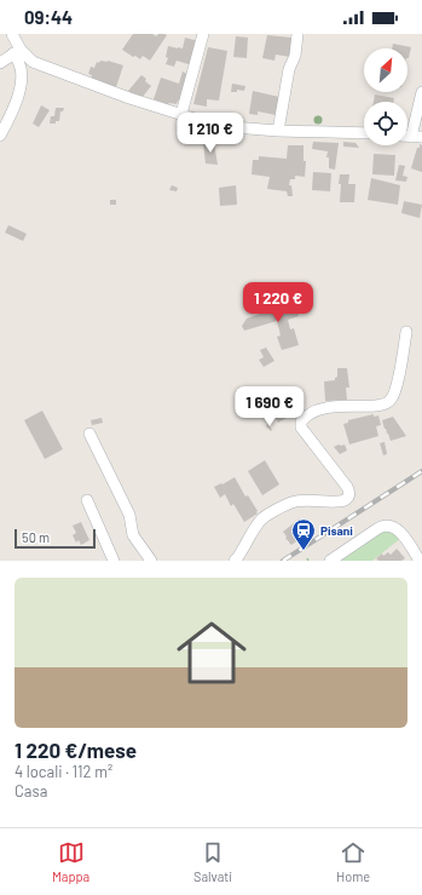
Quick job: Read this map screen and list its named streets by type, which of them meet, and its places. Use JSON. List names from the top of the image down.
{
  "places": {
    "station": ["Pisani"]
  },
  "scale_bar": "50 m",
  "north": "top right",
  "page": {
    "status": "09:44",
    "price": ["1 210 €", "1 220 €", "1 690 €"],
    "scale": "50 m",
    "list": [
      {
        "name": "1 220 €/mese",
        "note": "4 locali · 112 m² · Casa"
      }
    ],
    "tabs": ["Mappa", "Salvati", "Home"]
  }
}
